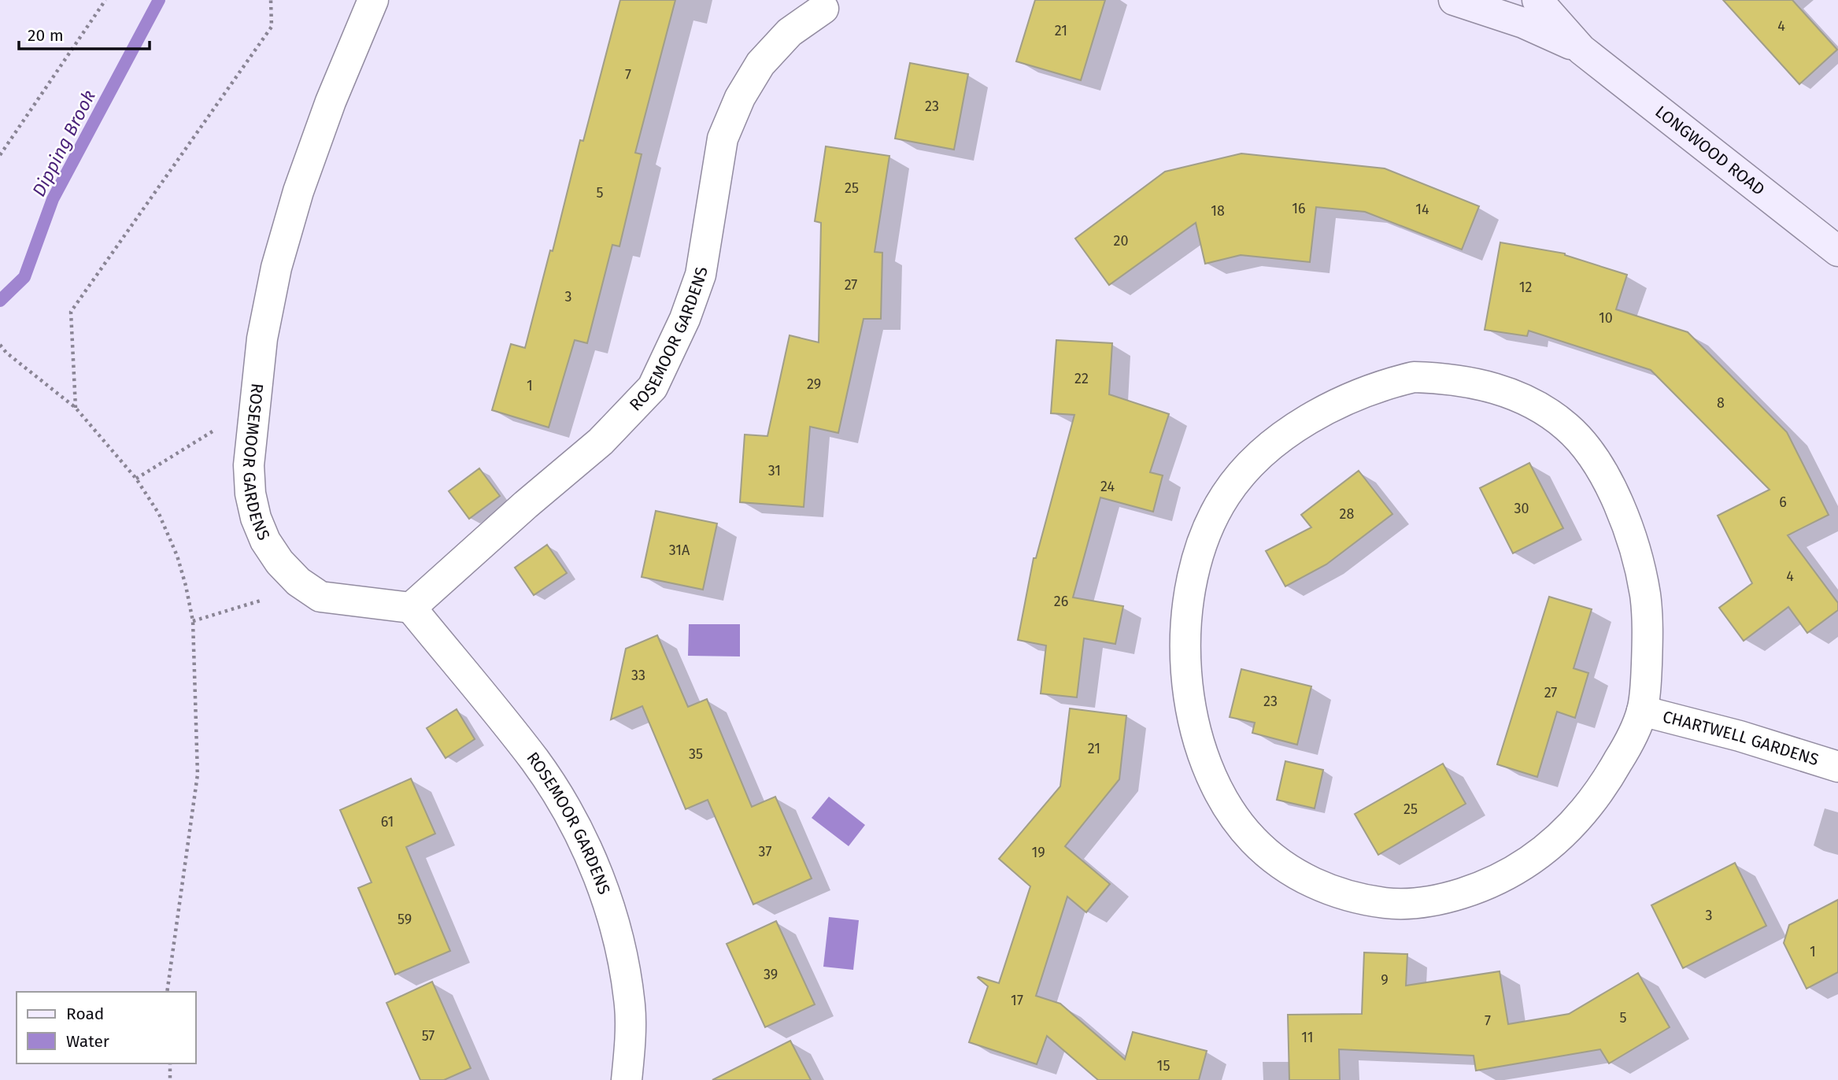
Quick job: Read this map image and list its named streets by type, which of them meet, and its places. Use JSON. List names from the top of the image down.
{
  "streets": {
    "street": ["LONGWOOD ROAD", "ROSEMOOR GARDENS", "CHARTWELL GARDENS"]
  },
  "water": ["Dipping Brook"],
  "house_numbers": [
    "4",
    "21",
    "7",
    "23",
    "25",
    "5",
    "16",
    "14",
    "18",
    "20",
    "27",
    "12",
    "3",
    "10",
    "22",
    "29",
    "1",
    "8",
    "31",
    "24",
    "6",
    "30",
    "28",
    "31A",
    "4",
    "26",
    "33",
    "27",
    "23",
    "21",
    "35",
    "25",
    "61",
    "37",
    "19",
    "3",
    "59",
    "1",
    "39",
    "9",
    "17",
    "5",
    "7",
    "57",
    "11",
    "15"
  ],
  "legend": ["Road", "Water"],
  "scale_bar": "20 m"
}
